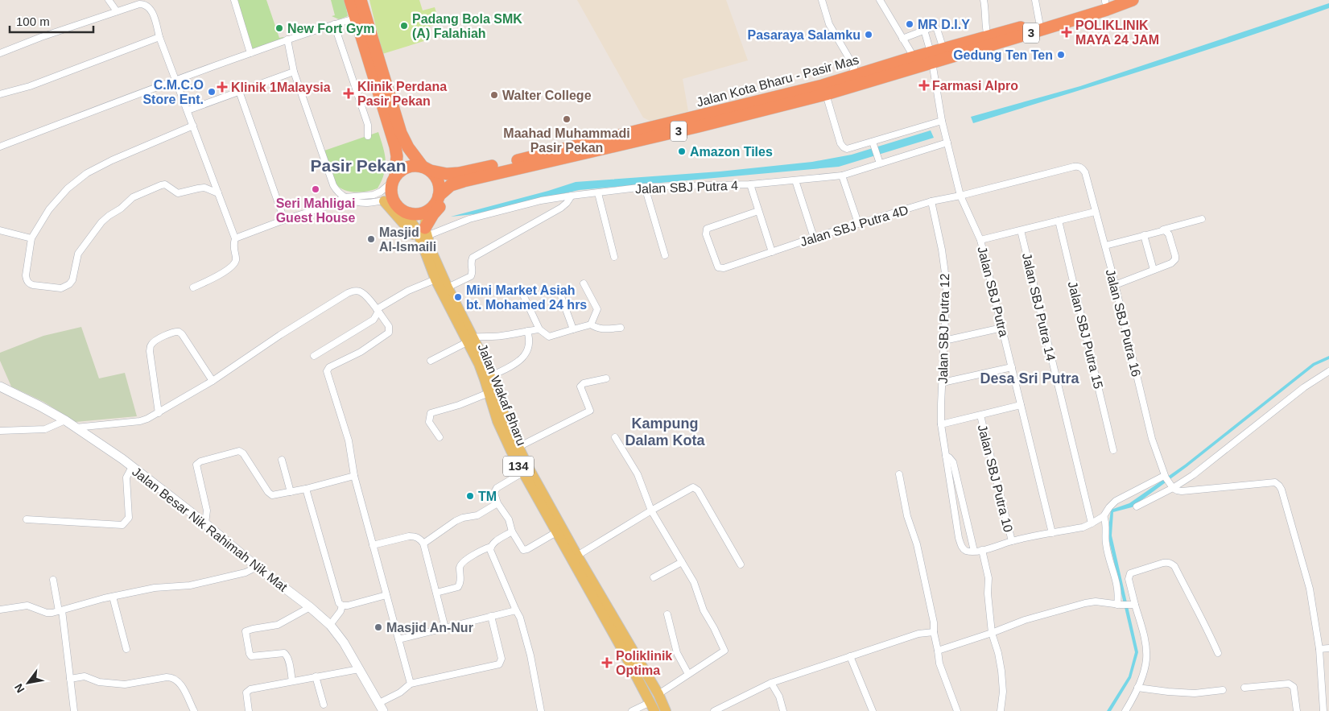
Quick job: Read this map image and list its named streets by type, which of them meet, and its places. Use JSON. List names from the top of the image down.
{
  "streets": {
    "highway": ["3", "Jalan Kota Bharu - Pasir Mas"],
    "main road": ["Jalan Wakaf Bharu", "134"],
    "street": [
      "Jalan SBJ Putra 4",
      "Jalan SBJ Putra 4D",
      "Jalan SBJ Putra",
      "Jalan SBJ Putra 14",
      "Jalan SBJ Putra 16",
      "Jalan SBJ Putra 12",
      "Jalan SBJ Putra 15",
      "Jalan SBJ Putra 10",
      "Jalan Besar Nik Rahimah Nik Mat"
    ]
  },
  "crossings": [
    ["Jalan Kota Bharu - Pasir Mas", "Jalan SBJ Putra"],
    ["Jalan Kota Bharu - Pasir Mas", "Jalan Wakaf Bharu"],
    ["Jalan SBJ Putra 4", "Jalan SBJ Putra"],
    ["Jalan SBJ Putra 4", "Jalan Wakaf Bharu"],
    ["Jalan SBJ Putra 4D", "Jalan SBJ Putra"],
    ["Jalan SBJ Putra 4D", "Jalan SBJ Putra 16"],
    ["Jalan SBJ Putra 4D", "Jalan SBJ Putra 12"]
  ],
  "districts": ["Pasir Pekan", "Desa Sri Putra", "Kampung Dalam Kota"],
  "places": {
    "other": [
      "MR D.I.Y",
      "Padang Bola SMK (A) Falahiah",
      "New Fort Gym",
      "Pasaraya Salamku",
      "Gedung Ten Ten",
      "C.M.C.O Store Ent.",
      "Walter College",
      "Maahad Muhammadi Pasir Pekan",
      "Amazon Tiles",
      "Seri Mahligai Guest House",
      "Masjid Al-Ismaili",
      "Mini Market Asiah bt. Mohamed 24 hrs",
      "TM",
      "Masjid An-Nur"
    ],
    "health": [
      "POLIKLINIK MAYA 24 JAM",
      "Farmasi Alpro",
      "Klinik 1Malaysia",
      "Klinik Perdana Pasir Pekan",
      "Poliklinik Optima"
    ]
  },
  "scale_bar": "100 m",
  "north": "bottom left"
}
